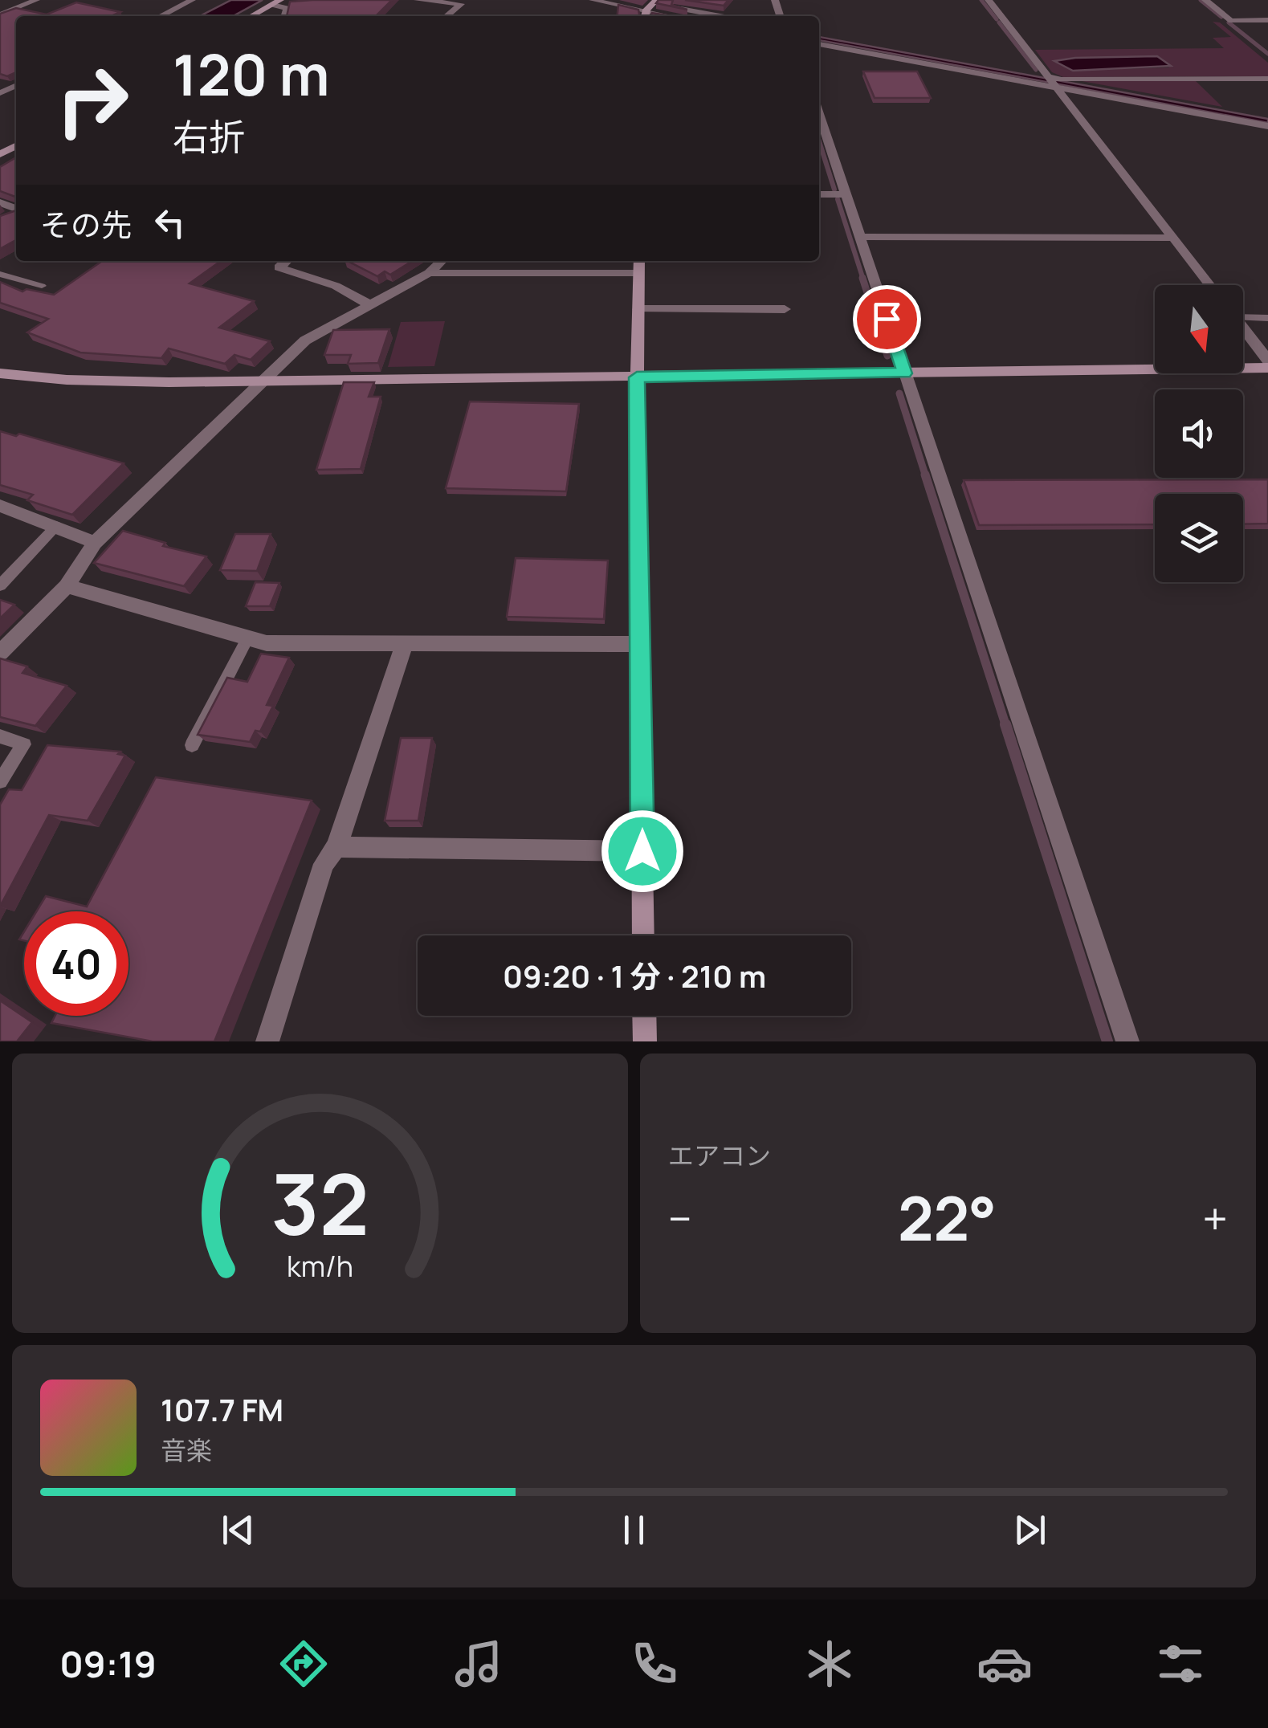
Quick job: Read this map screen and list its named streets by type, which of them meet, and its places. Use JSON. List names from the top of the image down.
{
  "north": "bottom",
  "page": {
    "turn": ["120 m", "右折"],
    "then": "その先",
    "limit": "40",
    "trip": "09:20 · 1 分 · 210 m",
    "tile": "エアコン",
    "heat": ["−", "22°", "+"],
    "song": ["107.7 FM", "音楽"],
    "tabs": "09:19",
    "gauge": ["32", "km/h"]
  }
}
